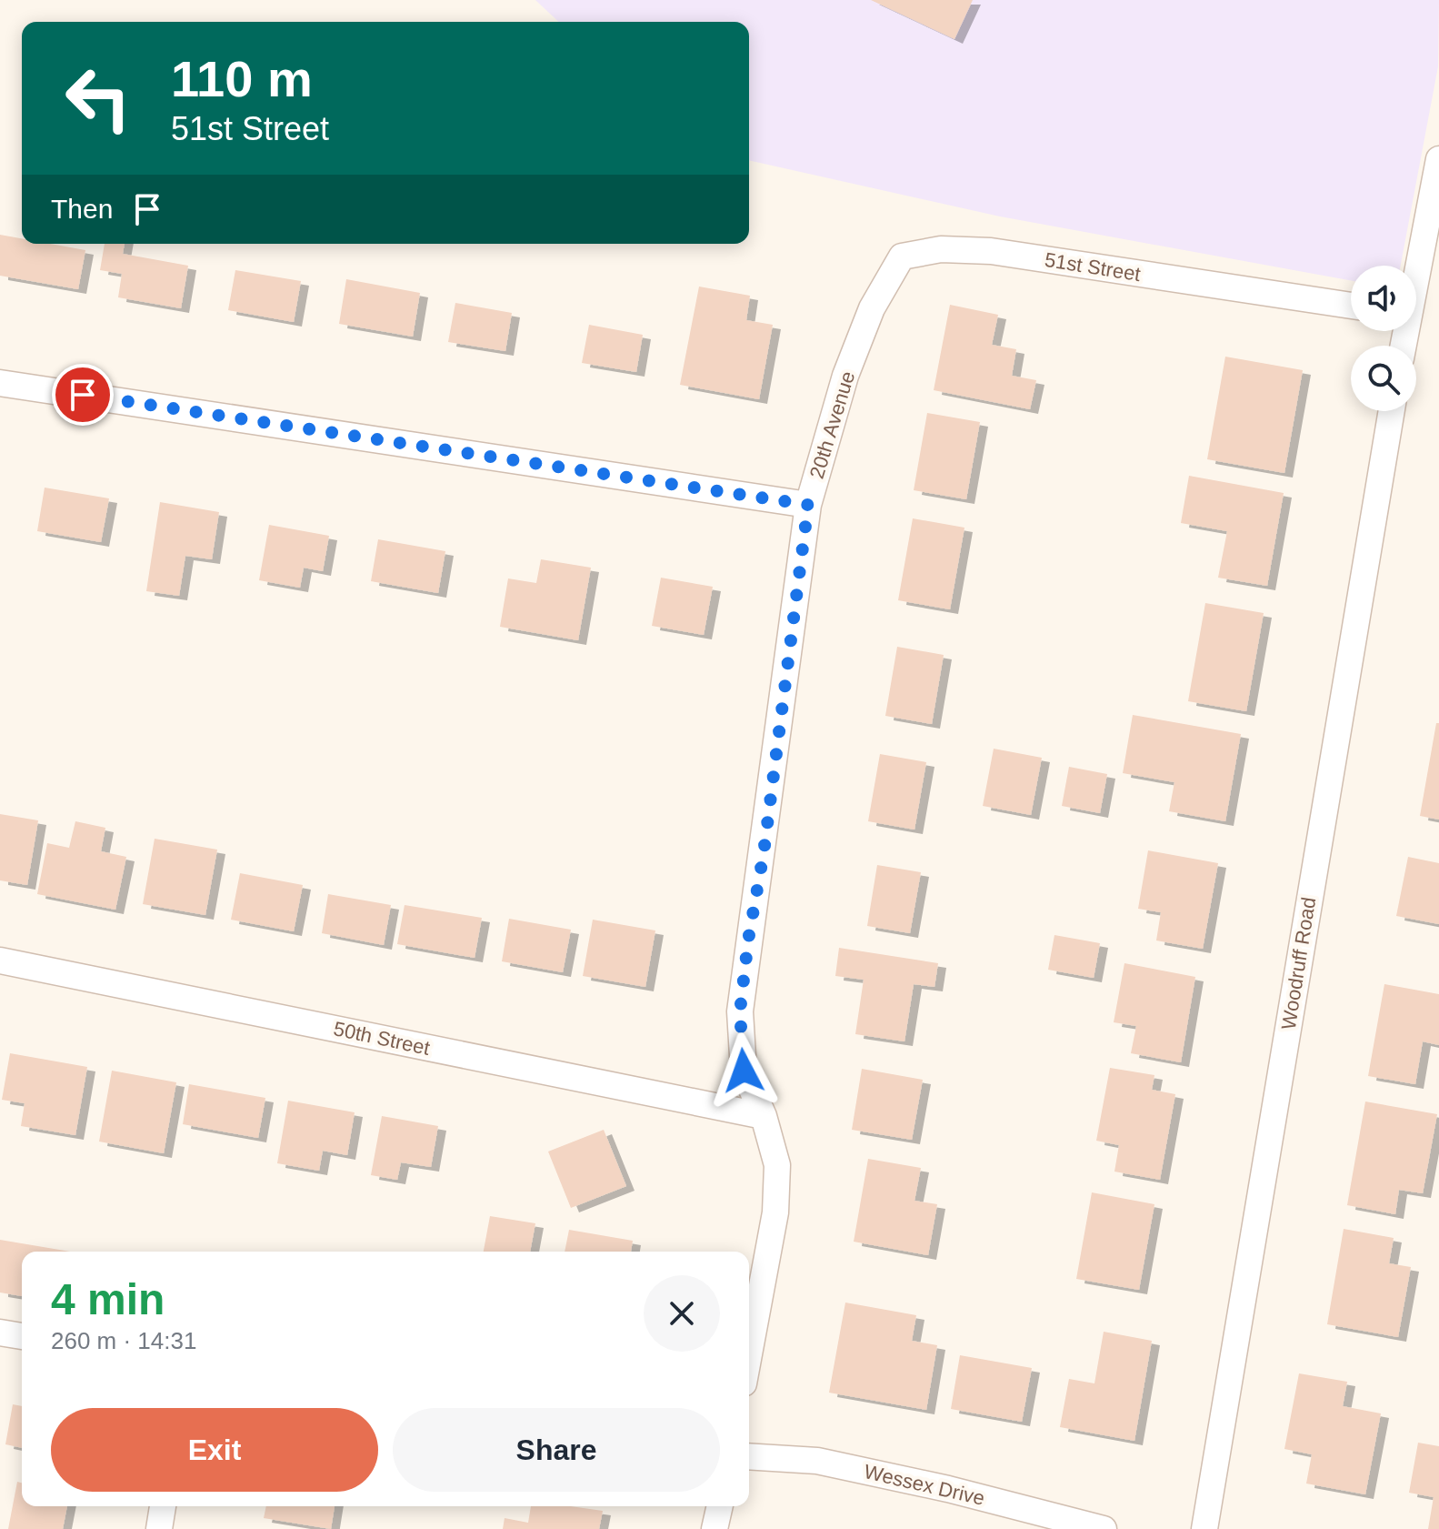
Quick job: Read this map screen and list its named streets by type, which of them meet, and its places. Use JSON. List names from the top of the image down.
{
  "streets": {
    "street": [
      "51st Street",
      "20th Avenue",
      "Woodruff Road",
      "50th Street",
      "Wessex Drive"
    ]
  },
  "crossings": [
    ["51st Street", "20th Avenue"],
    ["20th Avenue", "50th Street"]
  ],
  "page": {
    "turn": ["110 m", "51st Street"],
    "then": "Then",
    "heading": ["4 min", "260 m · 14:31"],
    "buttons": ["Exit", "Share"]
  }
}
